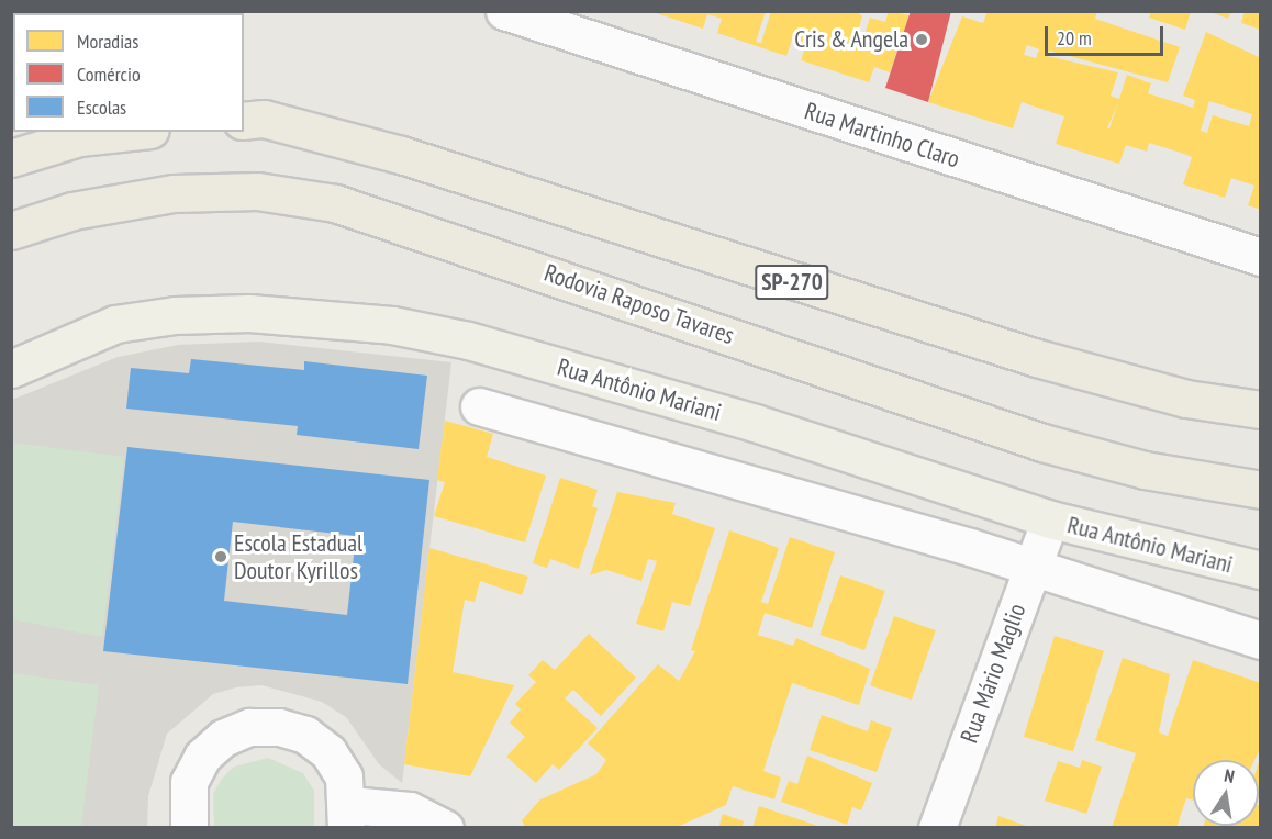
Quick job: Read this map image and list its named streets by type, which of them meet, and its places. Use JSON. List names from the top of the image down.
{
  "streets": {
    "highway": ["SP-270", "Rodovia Raposo Tavares"],
    "main road": ["Rua Antônio Mariani"],
    "street": ["Rua Martinho Claro", "Rua Mário Maglio"]
  },
  "crossings": [
    ["Rua Antônio Mariani", "Rua Mário Maglio"]
  ],
  "places": ["Cris & Angela", "Escola Estadual Doutor Kyrillos"],
  "legend": ["Moradias", "Comércio", "Escolas"],
  "scale_bar": "20 m",
  "north": "top"
}
